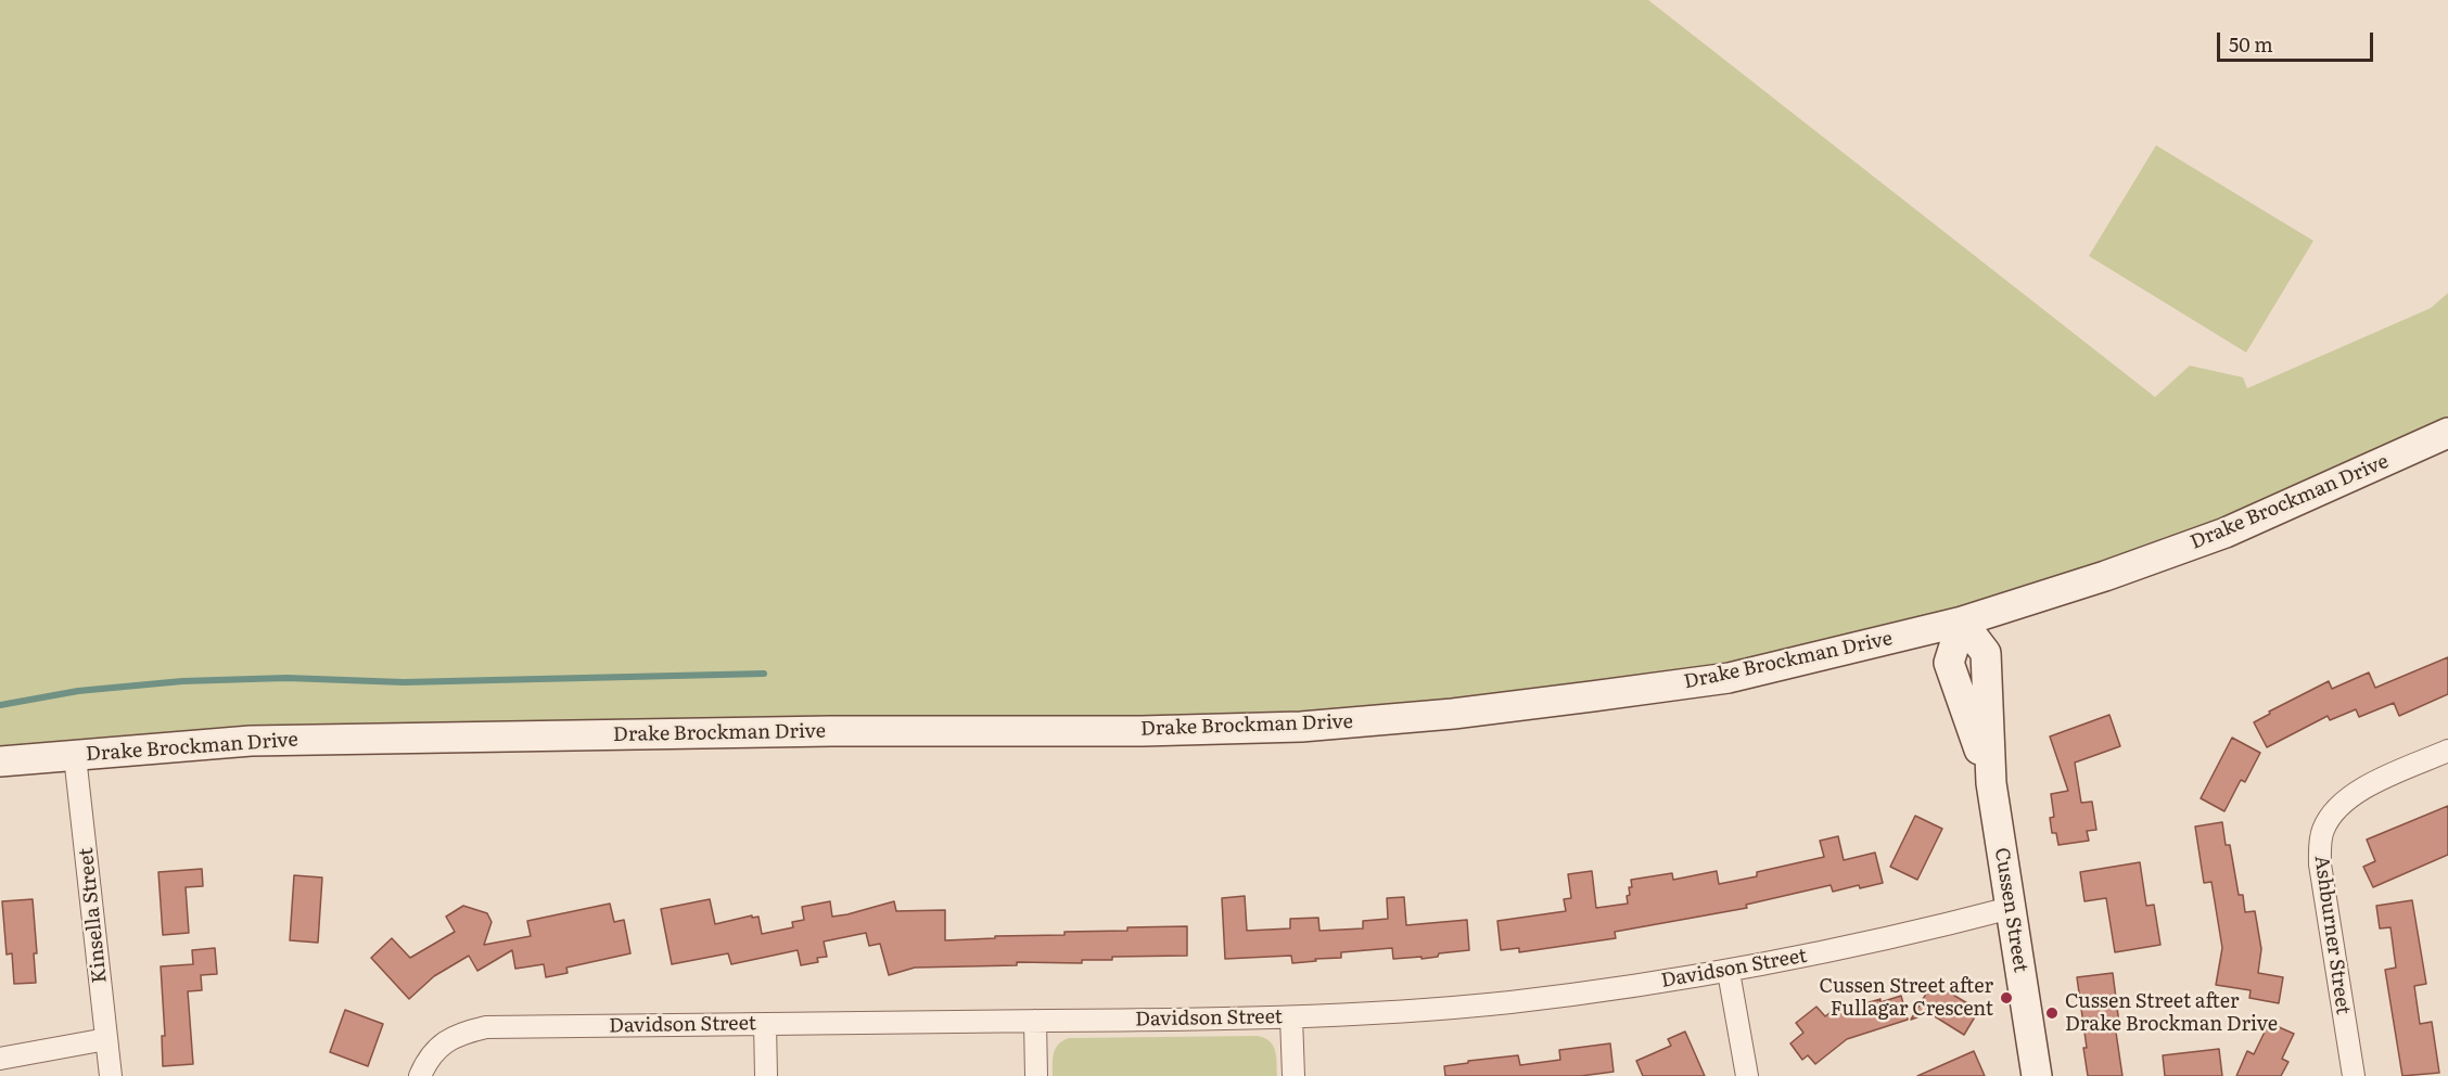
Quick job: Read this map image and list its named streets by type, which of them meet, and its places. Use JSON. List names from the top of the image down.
{
  "streets": {
    "main road": ["Drake Brockman Drive", "Cussen Street"],
    "street": ["Kinsella Street", "Ashburner Street", "Davidson Street"]
  },
  "crossings": [
    ["Drake Brockman Drive", "Cussen Street"],
    ["Drake Brockman Drive", "Kinsella Street"],
    ["Cussen Street", "Davidson Street"]
  ],
  "places": ["Cussen Street after Fullagar Crescent", "Cussen Street after Drake Brockman Drive"],
  "scale_bar": "50 m"
}
